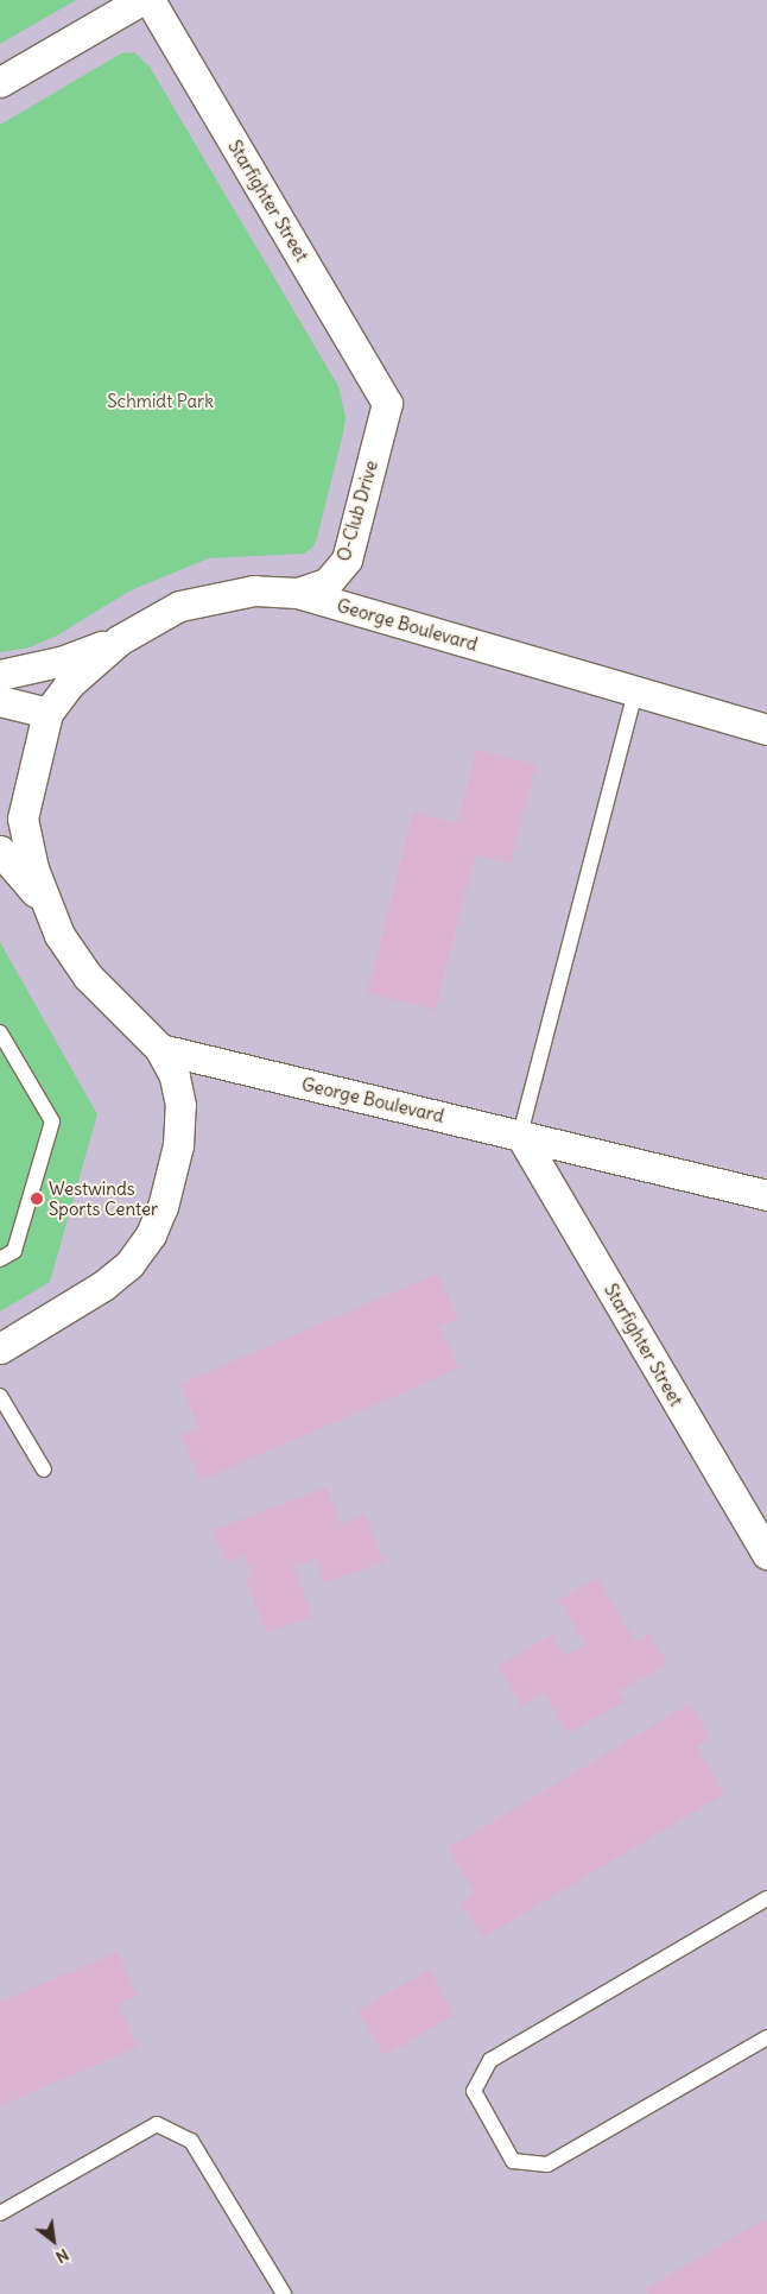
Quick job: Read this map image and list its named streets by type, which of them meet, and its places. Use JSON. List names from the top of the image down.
{
  "streets": {
    "street": ["Starfighter Street", "O-Club Drive", "George Boulevard"]
  },
  "crossings": [
    ["Starfighter Street", "O-Club Drive"],
    ["Starfighter Street", "George Boulevard"],
    ["O-Club Drive", "George Boulevard"]
  ],
  "parks": ["Schmidt Park"],
  "places": ["Westwinds Sports Center"],
  "north": "bottom right"
}
